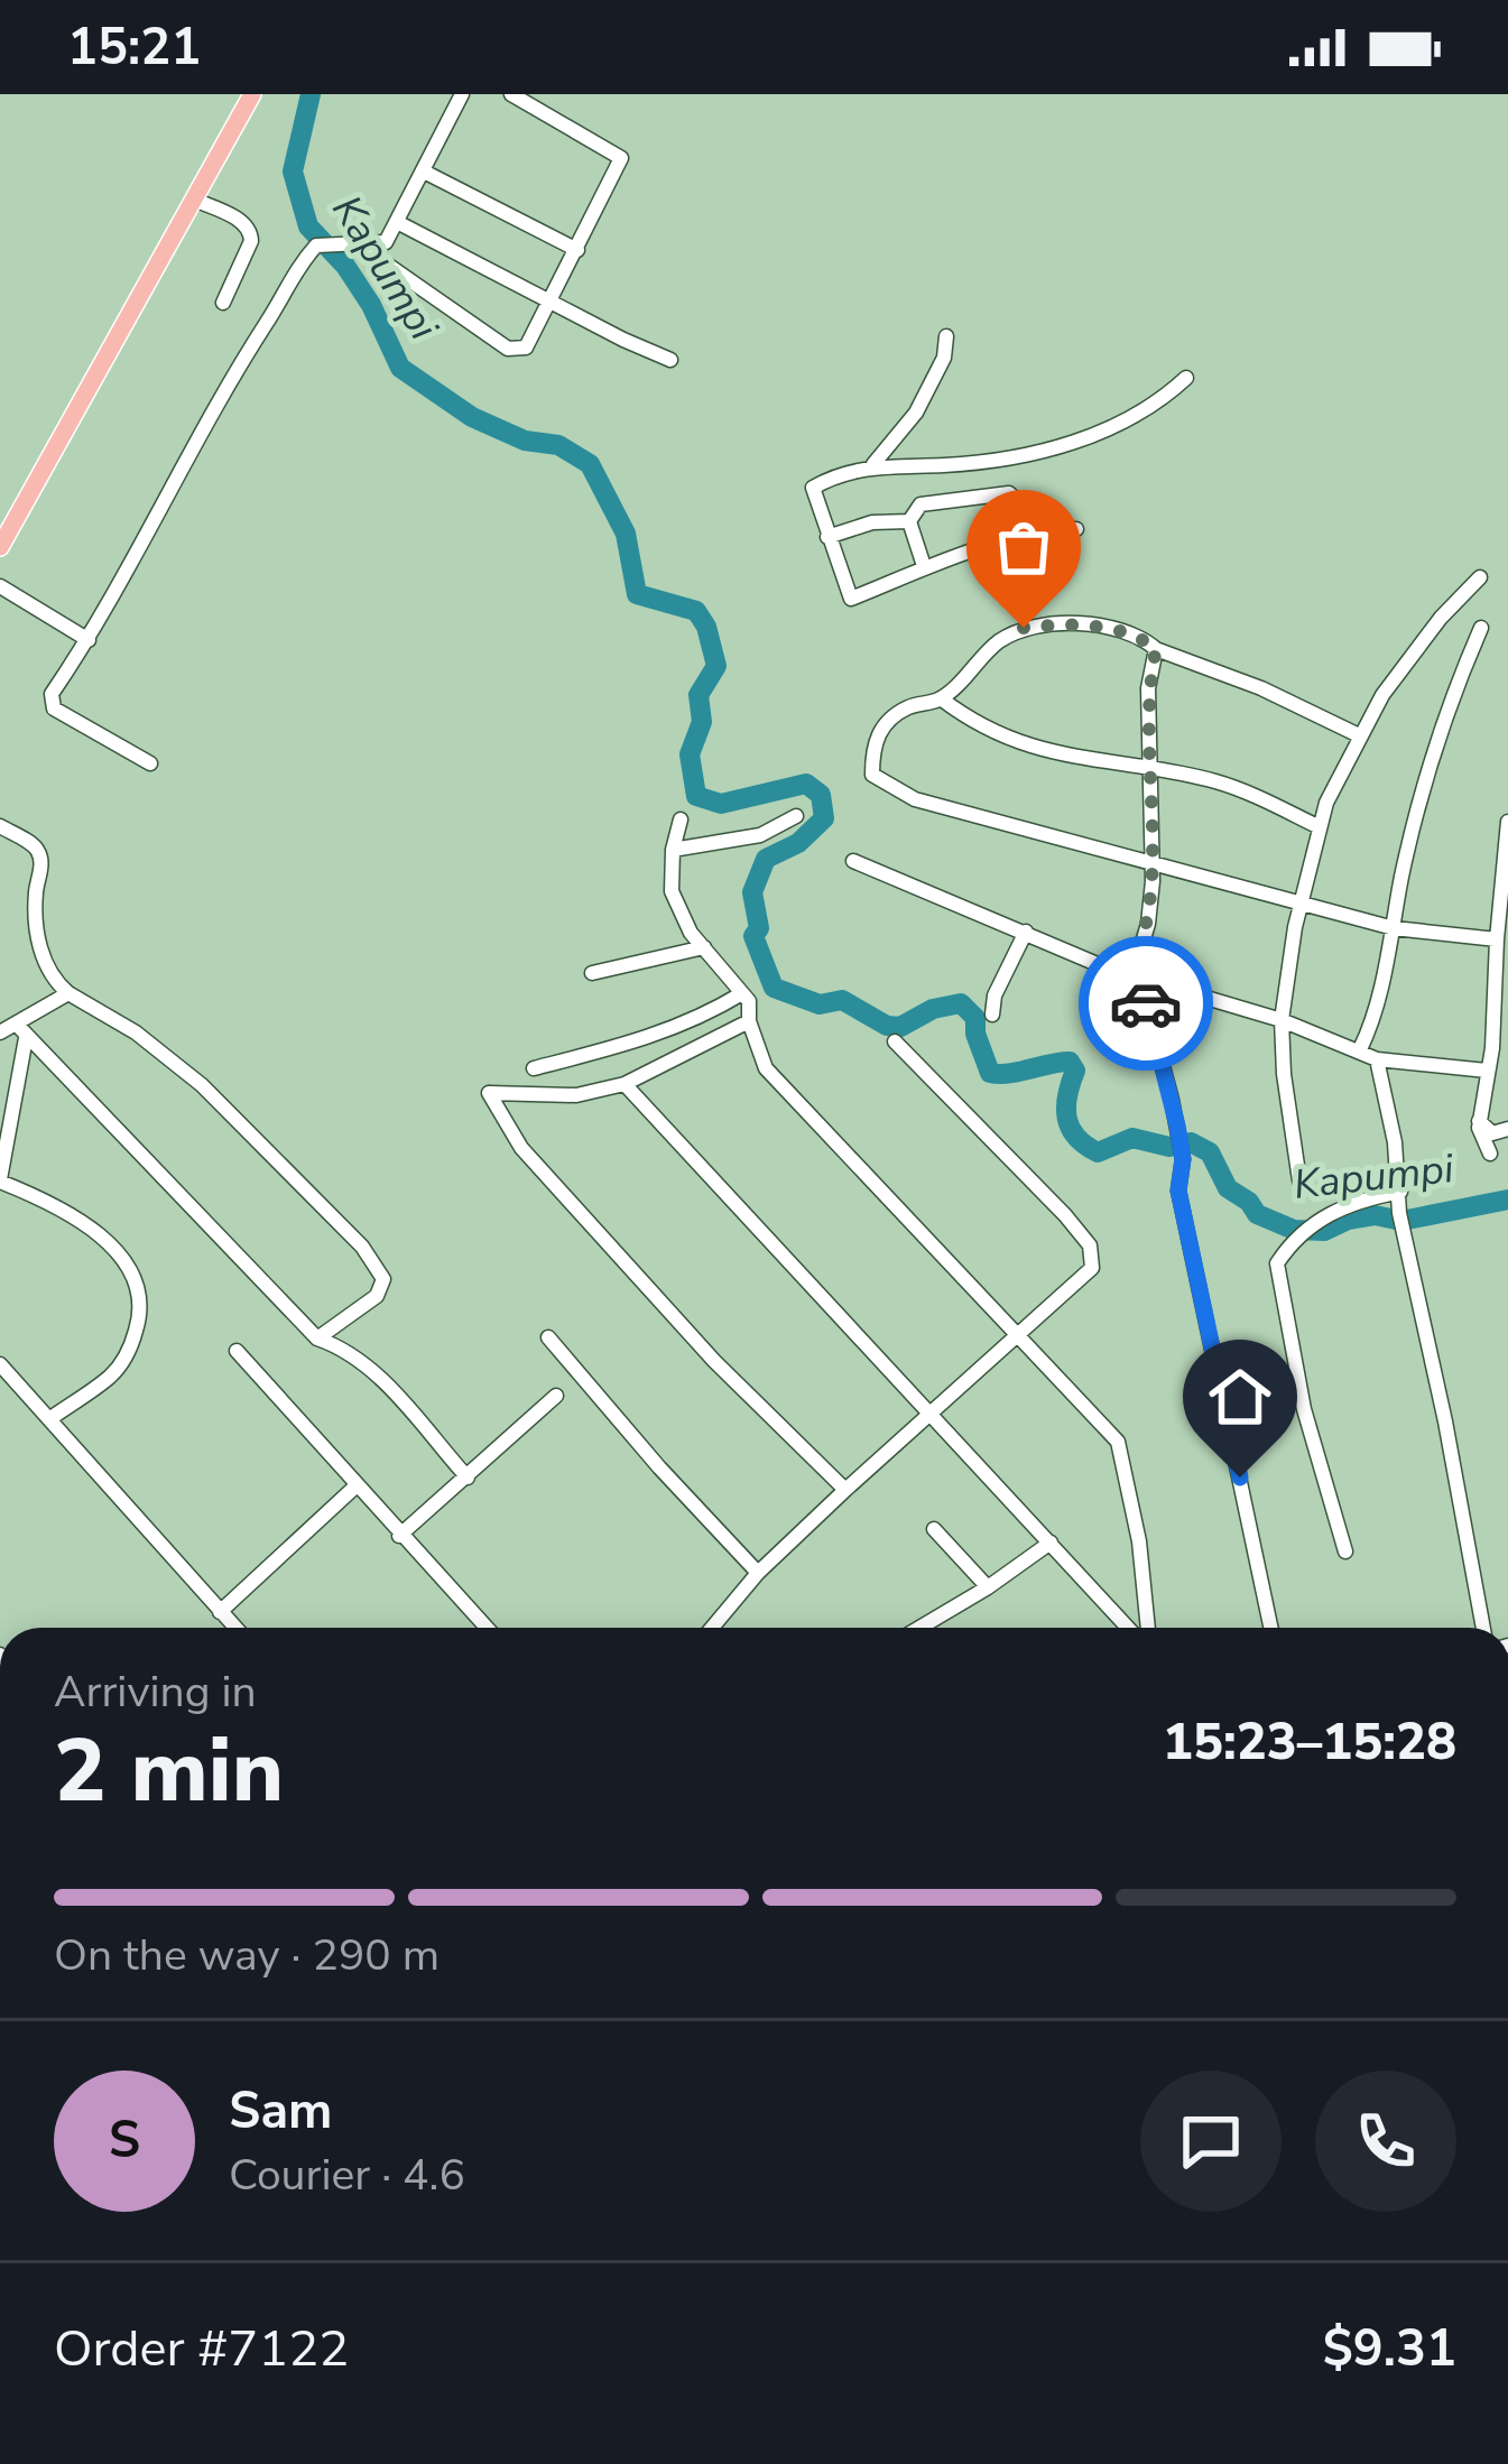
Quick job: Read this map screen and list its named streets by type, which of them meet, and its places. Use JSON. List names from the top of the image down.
{
  "water": ["Kapumpi"],
  "page": {
    "status": "15:21",
    "heading": ["2 min", "Arriving in", "15:23–15:28"],
    "panel": [
      "Sam",
      "Courier · 4.6",
      "Order #7122",
      "$9.31"
    ],
    "bar": "On the way · 290 m",
    "round": "S"
  }
}
